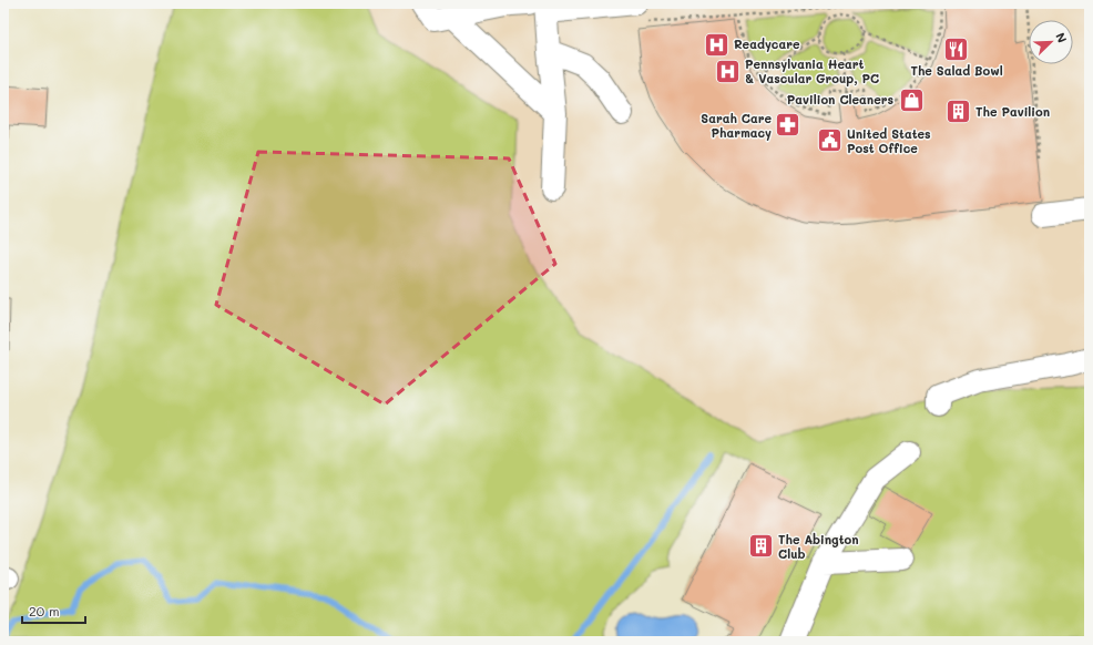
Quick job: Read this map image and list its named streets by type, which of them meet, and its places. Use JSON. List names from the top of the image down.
{
  "places": {
    "hospital": ["Readycare", "Pennsylvania Heart & Vascular Group, PC"],
    "restaurant": ["The Salad Bowl"],
    "shop": ["Pavilion Cleaners"],
    "building": ["The Pavilion", "The Abington Club"],
    "pharmacy": ["Sarah Care Pharmacy"],
    "public building": ["United States Post Office"]
  },
  "scale_bar": "20 m",
  "north": "top right"
}
